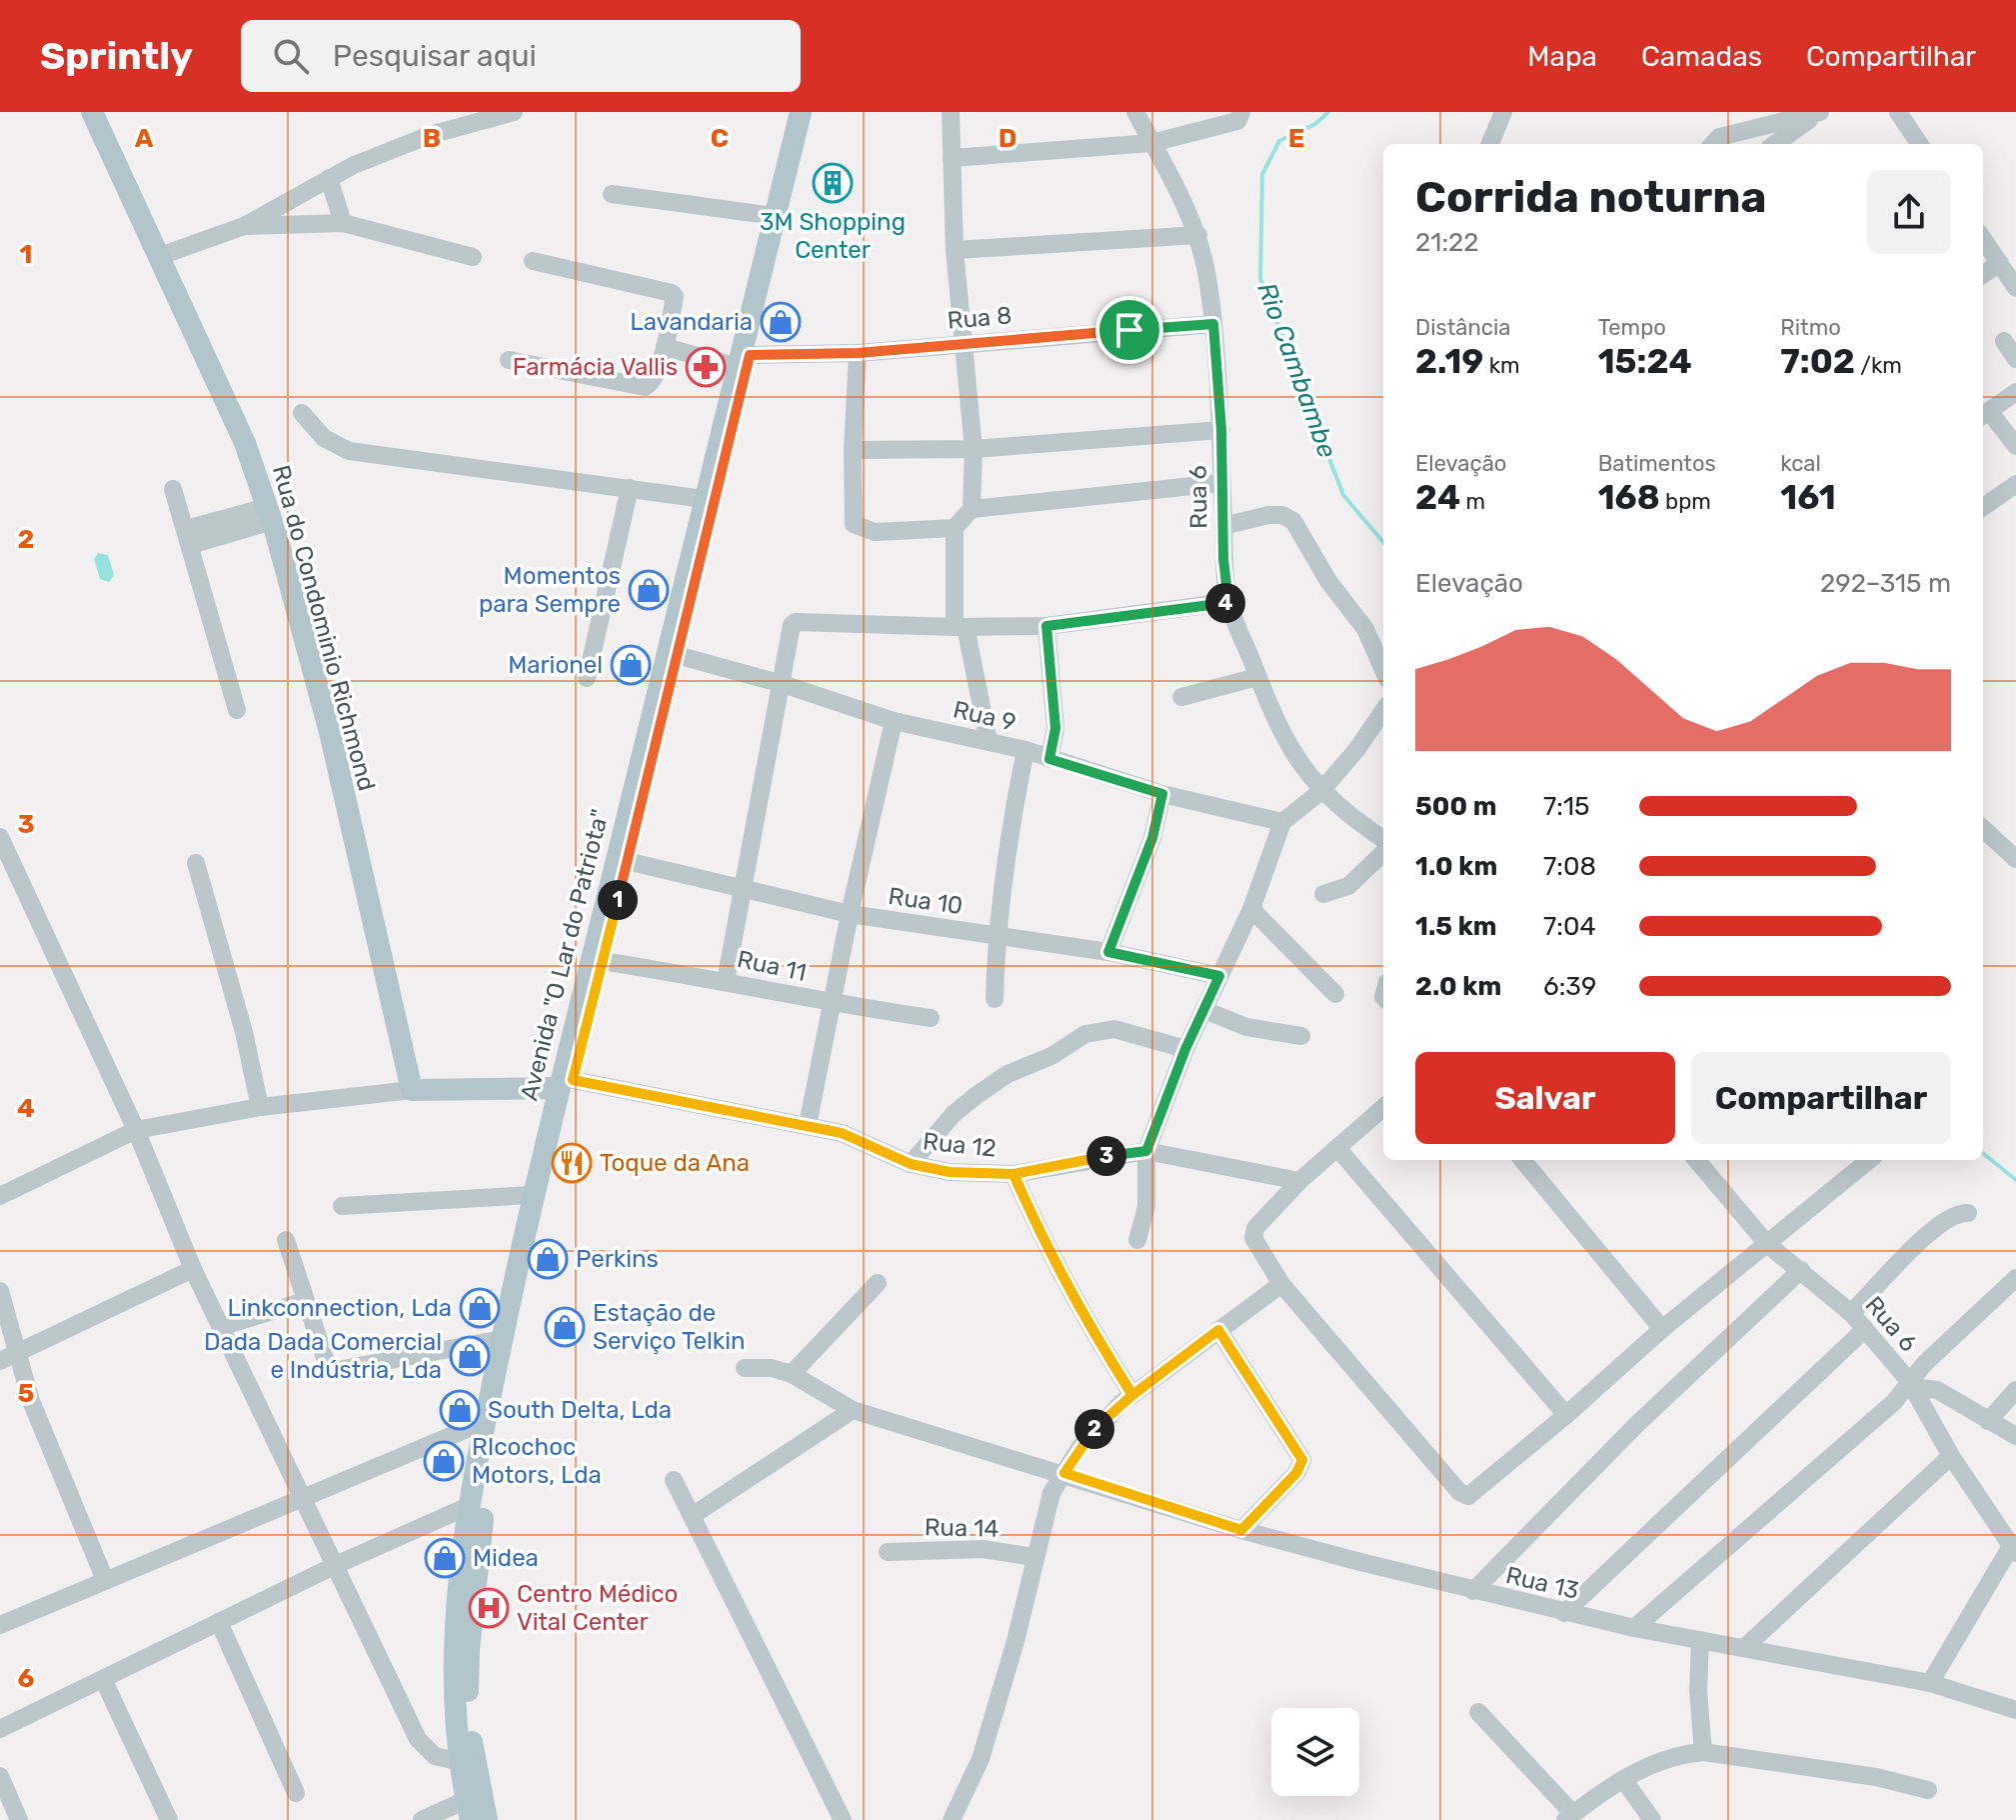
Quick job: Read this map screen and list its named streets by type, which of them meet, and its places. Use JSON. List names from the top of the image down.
{
  "streets": {
    "main road": ["Rua do Condominio Richmond", "Avenida \"O Lar do Patriota\""],
    "street": [
      "Rua 8",
      "Rua 6",
      "Rua 9",
      "Rua 10",
      "Rua 11",
      "Rua 12",
      "Rua 14",
      "Rua 13"
    ]
  },
  "crossings": [
    ["Rua 8", "Rua 6"],
    ["Rua 8", "Avenida \"O Lar do Patriota\""],
    ["Rua 9", "Avenida \"O Lar do Patriota\""],
    ["Rua 10", "Avenida \"O Lar do Patriota\""],
    ["Avenida \"O Lar do Patriota\"", "Rua 11"],
    ["Avenida \"O Lar do Patriota\"", "Rua 12"]
  ],
  "water": ["Rio Cambambe"],
  "places": {
    "building": ["3M Shopping Center"],
    "shop": [
      "Lavandaria",
      "Momentos para Sempre",
      "Marionel",
      "Perkins",
      "Linkconnection, Lda",
      "Estação de Serviço Telkin",
      "Dada Dada Comercial e Indústria, Lda",
      "South Delta, Lda",
      "RIcochoc Motors, Lda",
      "Midea"
    ],
    "pharmacy": ["Farmácia Vallis"],
    "restaurant": ["Toque da Ana"],
    "hospital": ["Centro Médico Vital Center"]
  },
  "page": {
    "header": "Sprintly",
    "search": "Pesquisar aqui",
    "nav": ["Mapa", "Camadas", "Compartilhar"],
    "heading": ["Corrida noturna", "21:22"],
    "stats": [
      ["Distância", "2.19 km"],
      ["Tempo", "15:24"],
      ["Ritmo", "7:02 /km"],
      ["Elevação", "24 m"],
      ["Batimentos", "168 bpm"],
      ["kcal", "161"]
    ],
    "chart": ["Elevação", "292–315 m"],
    "pins": [
      "4",
      "1",
      "3",
      "2"
    ],
    "list": [
      {
        "name": "500 m",
        "note": "7:15"
      },
      {
        "name": "1.0 km",
        "note": "7:08"
      },
      {
        "name": "1.5 km",
        "note": "7:04"
      },
      {
        "name": "2.0 km",
        "note": "6:39"
      }
    ],
    "buttons": ["Salvar", "Compartilhar"]
  },
  "grid": {
    "columns": [
      "A",
      "B",
      "C",
      "D",
      "E"
    ],
    "rows": [
      "1",
      "2",
      "3",
      "4",
      "5",
      "6"
    ]
  }
}
